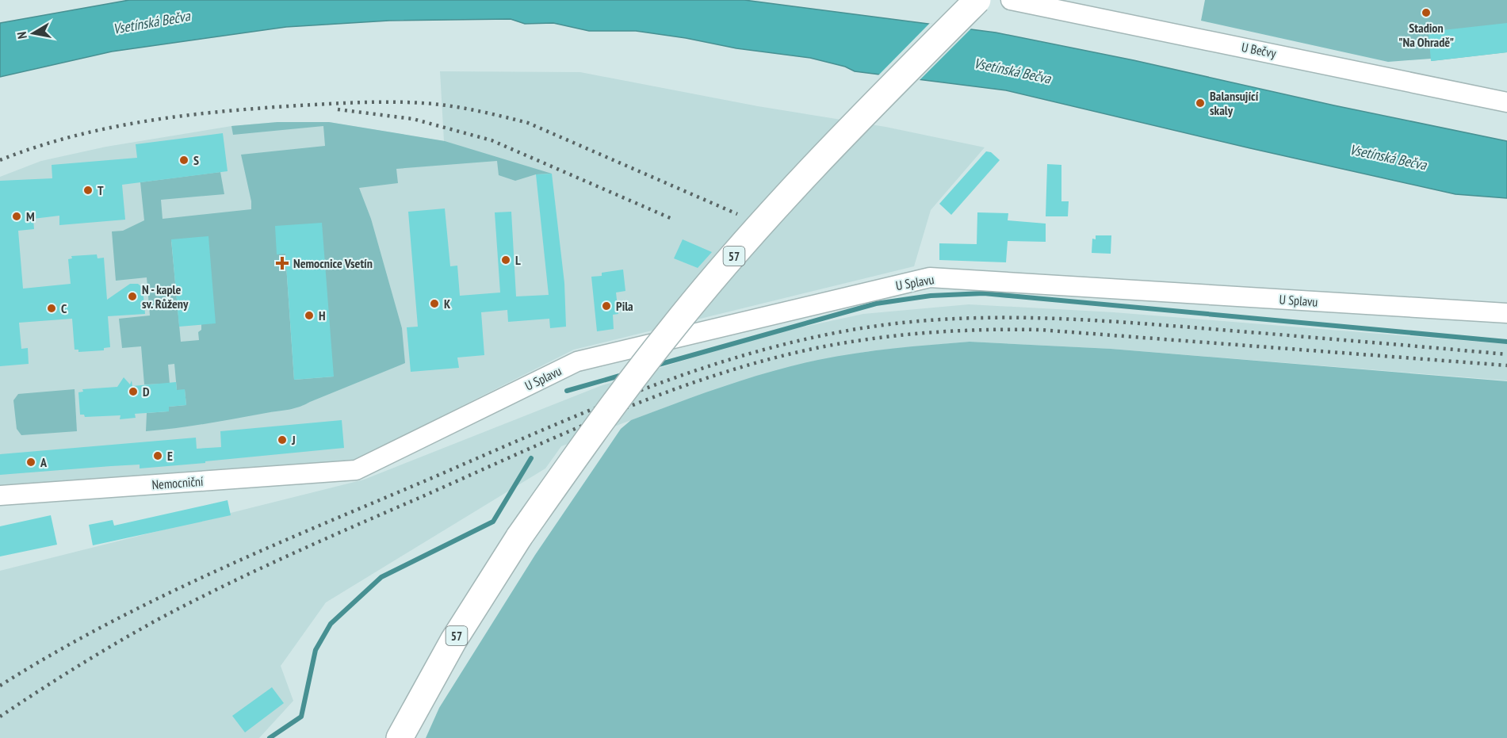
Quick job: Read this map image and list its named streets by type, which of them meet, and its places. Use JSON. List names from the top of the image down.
{
  "streets": {
    "main road": ["57"],
    "street": ["U Bečvy", "U Splavu", "Nemocniční"]
  },
  "crossings": [
    ["U Splavu", "Nemocniční"]
  ],
  "water": ["Vsetínská Bečva"],
  "places": {
    "other": [
      "Stadion \"Na Ohradě\"",
      "Balansující skaly",
      "S",
      "T",
      "M",
      "L",
      "N - kaple sv. Růženy",
      "K",
      "Pila",
      "C",
      "H",
      "D",
      "J",
      "E",
      "A"
    ],
    "health": ["Nemocnice Vsetín"]
  },
  "north": "left"
}
